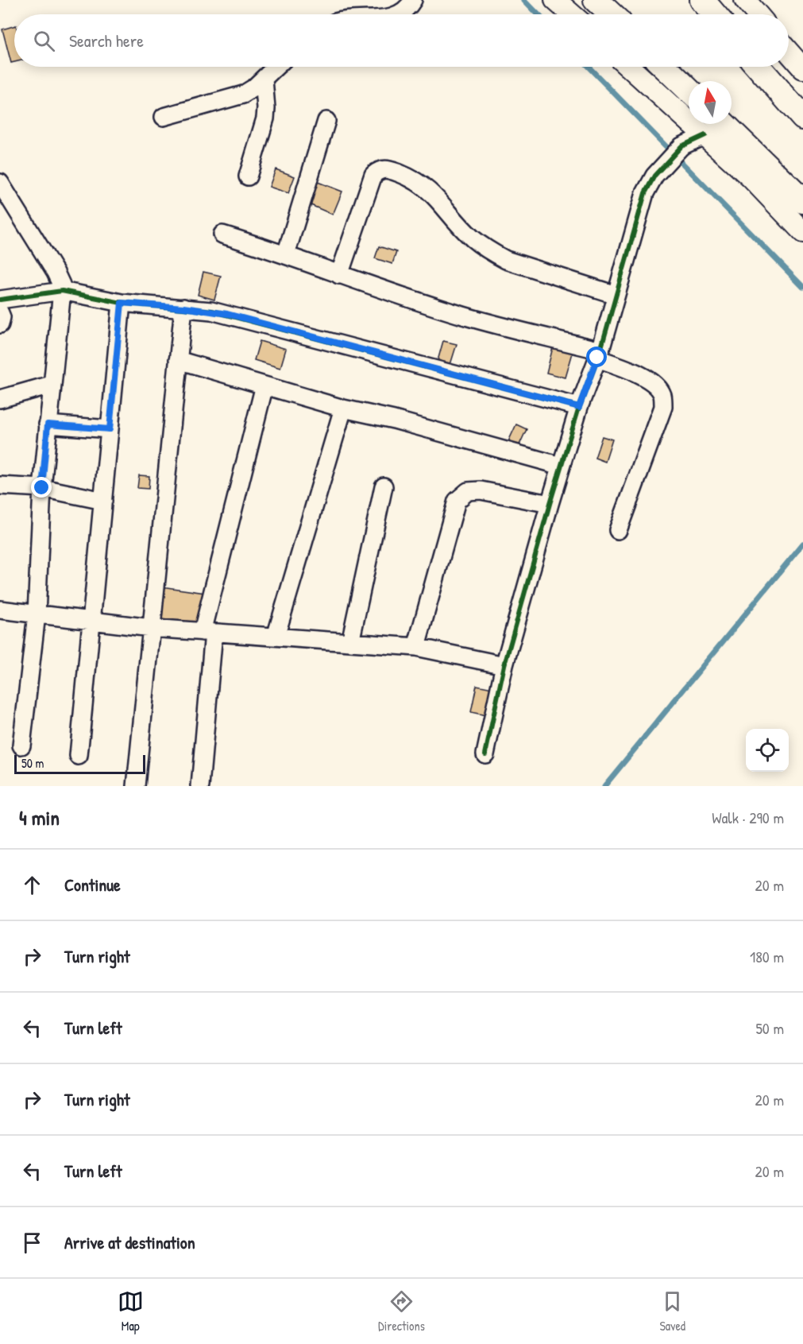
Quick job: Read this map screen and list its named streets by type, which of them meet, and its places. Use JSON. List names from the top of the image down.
{
  "scale_bar": "50 m",
  "north": "top",
  "page": {
    "search": "Search here",
    "scale": "50 m",
    "heading": ["4 min", "Walk · 290 m"],
    "list": [
      ["Continue", "20 m"],
      ["Turn right", "180 m"],
      ["Turn left", "50 m"],
      ["Turn right", "20 m"],
      ["Turn left", "20 m"],
      "Arrive at destination"
    ],
    "nav": ["Map", "Directions", "Saved"]
  }
}
